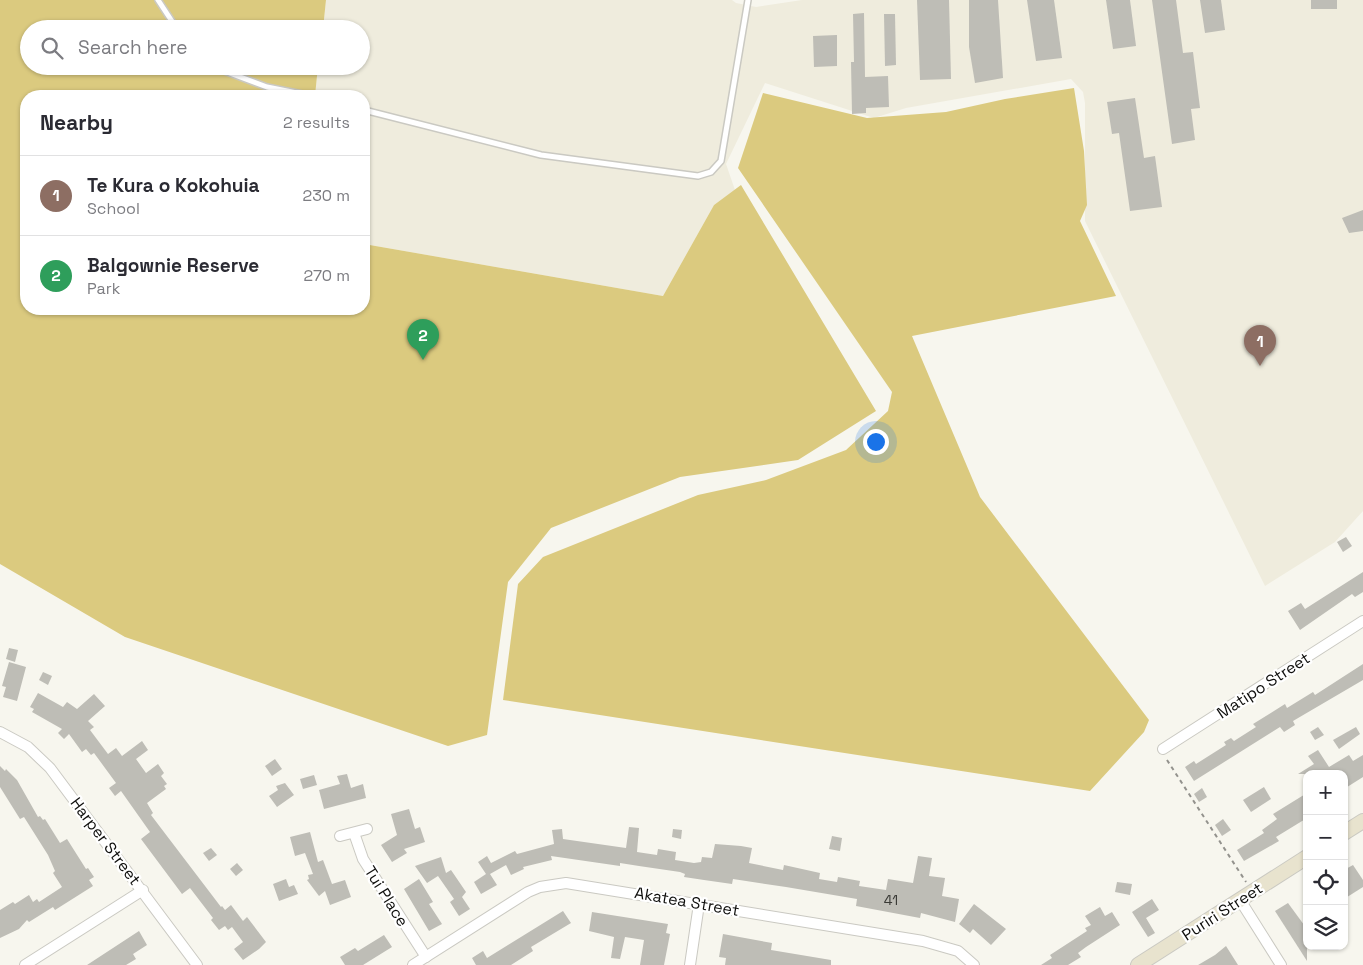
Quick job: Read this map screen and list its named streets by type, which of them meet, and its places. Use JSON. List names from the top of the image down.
{
  "streets": {
    "main road": ["Puriri Street"],
    "street": [
      "Matipo Street",
      "Harper Street",
      "Tui Place",
      "Akatea Street"
    ]
  },
  "crossings": [
    ["Tui Place", "Akatea Street"]
  ],
  "house_numbers": ["41"],
  "page": {
    "search": "Search here",
    "heading": ["Nearby", "2 results"],
    "list": [
      {
        "mark": "1",
        "name": "Te Kura o Kokohuia",
        "note": "School",
        "value": "230 m"
      },
      {
        "mark": "2",
        "name": "Balgownie Reserve",
        "note": "Park",
        "value": "270 m"
      }
    ],
    "pins": ["2", "1"],
    "map_buttons": ["+", "−"]
  }
}
